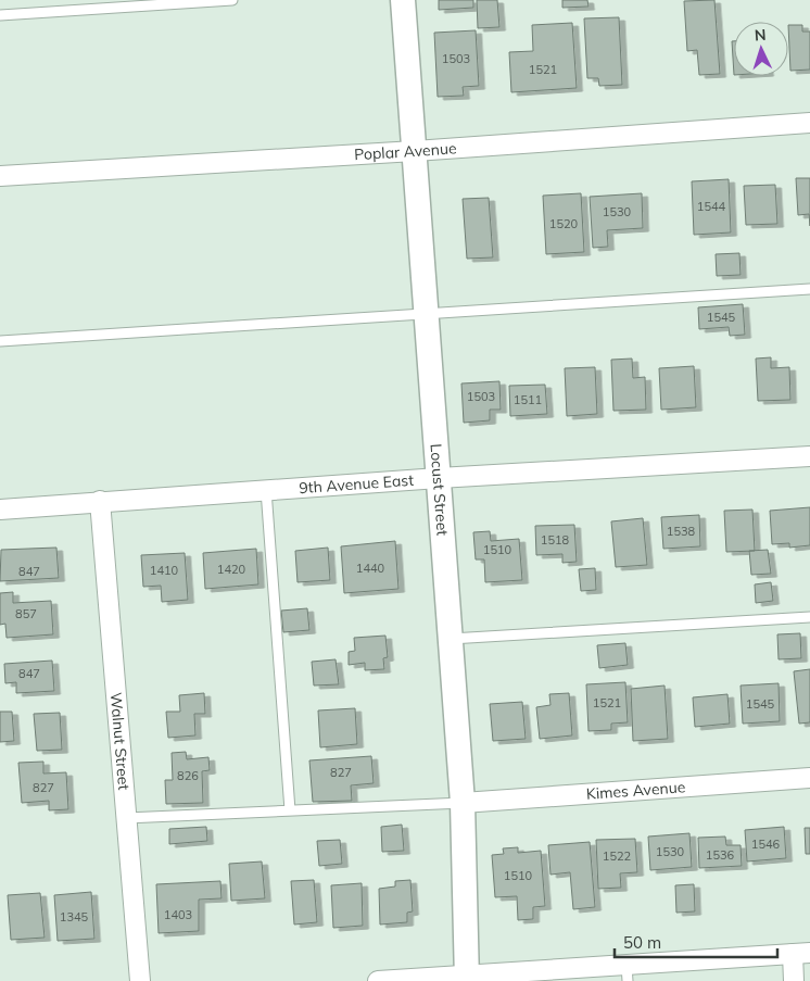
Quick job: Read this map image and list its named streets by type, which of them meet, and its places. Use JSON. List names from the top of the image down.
{
  "streets": {
    "street": [
      "Poplar Avenue",
      "9th Avenue East",
      "Locust Street",
      "Walnut Street",
      "Kimes Avenue"
    ]
  },
  "crossings": [
    ["Poplar Avenue", "Locust Street"],
    ["9th Avenue East", "Locust Street"],
    ["9th Avenue East", "Walnut Street"],
    ["Locust Street", "Kimes Avenue"]
  ],
  "house_numbers": [
    "1503",
    "1521",
    "1544",
    "1530",
    "1520",
    "1545",
    "1503",
    "1511",
    "1538",
    "1518",
    "1510",
    "1440",
    "1420",
    "1410",
    "847",
    "857",
    "847",
    "1521",
    "1545",
    "827",
    "826",
    "827",
    "1546",
    "1530",
    "1536",
    "1522",
    "1510",
    "1403",
    "1345"
  ],
  "scale_bar": "50 m",
  "north": "top"
}
